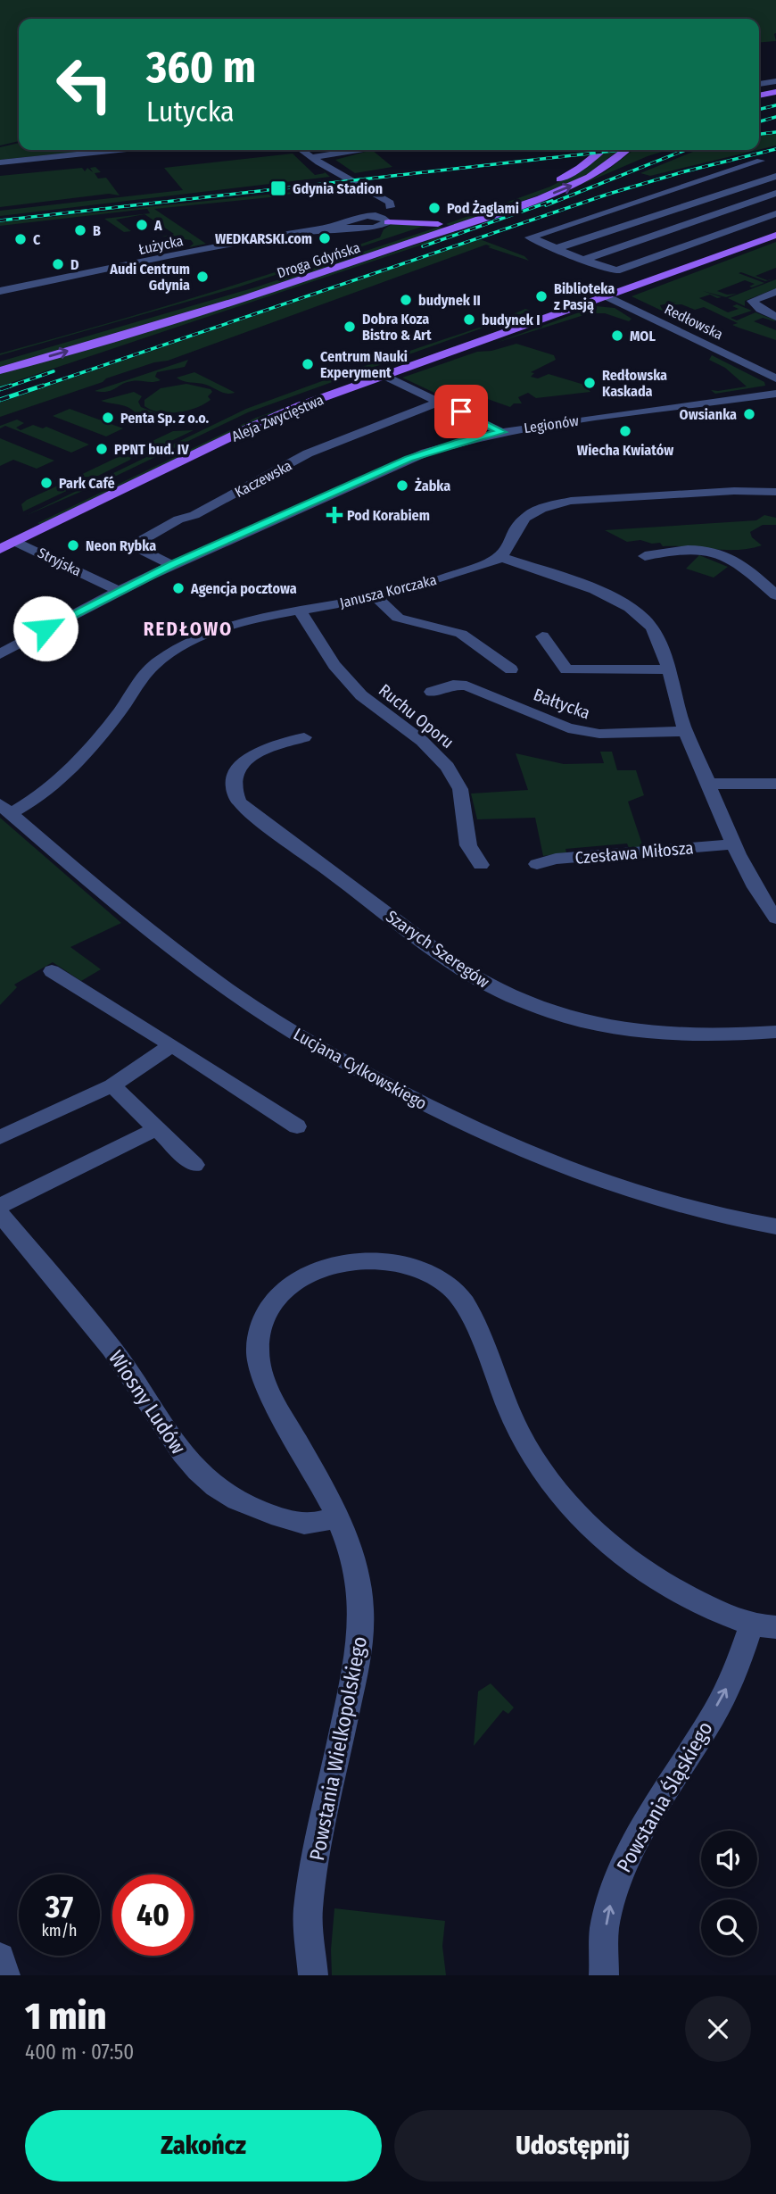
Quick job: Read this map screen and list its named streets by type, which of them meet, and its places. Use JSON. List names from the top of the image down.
{
  "streets": {
    "main road": ["Droga Gdyńska", "Aleja Zwycięstwa"],
    "street": [
      "Łużycka",
      "Redłowska",
      "Legionów",
      "Kaczewska",
      "Stryjska",
      "Janusza Korczaka",
      "Bałtycka",
      "Ruchu Oporu",
      "Czesława Miłosza",
      "Szarych Szeregów",
      "Lucjana Cylkowskiego",
      "Wiosny Ludów",
      "Powstania Wielkopolskiego",
      "Powstania Śląskiego"
    ]
  },
  "crossings": [
    ["Redłowska", "Aleja Zwycięstwa"],
    ["Aleja Zwycięstwa", "Stryjska"],
    ["Legionów", "Kaczewska"],
    ["Legionów", "Stryjska"],
    ["Janusza Korczaka", "Ruchu Oporu"],
    ["Janusza Korczaka", "Lucjana Cylkowskiego"],
    ["Wiosny Ludów", "Powstania Wielkopolskiego"],
    ["Powstania Wielkopolskiego", "Powstania Śląskiego"]
  ],
  "one_way": ["Powstania Śląskiego"],
  "districts": ["REDŁOWO"],
  "places": {
    "transit": ["Gdynia Stadion"],
    "other": [
      "Pod Żaglami",
      "A",
      "B",
      "WEDKARSKI.com",
      "C",
      "D",
      "Audi Centrum Gdynia",
      "Biblioteka z Pasją",
      "budynek II",
      "budynek I",
      "Dobra Koza Bistro & Art",
      "MOL",
      "Centrum Nauki Experyment",
      "Redłowska Kaskada",
      "Owsianka",
      "Penta Sp. z o.o.",
      "Wiecha Kwiatów",
      "PPNT bud. IV",
      "Park Café",
      "Żabka",
      "Neon Rybka",
      "Agencja pocztowa"
    ],
    "health": ["Pod Korabiem"]
  },
  "page": {
    "turn": ["360 m", "Lutycka"],
    "speed": "37 km/h",
    "limit": "40",
    "heading": ["1 min", "400 m · 07:50"],
    "buttons": ["Zakończ", "Udostępnij"]
  }
}
